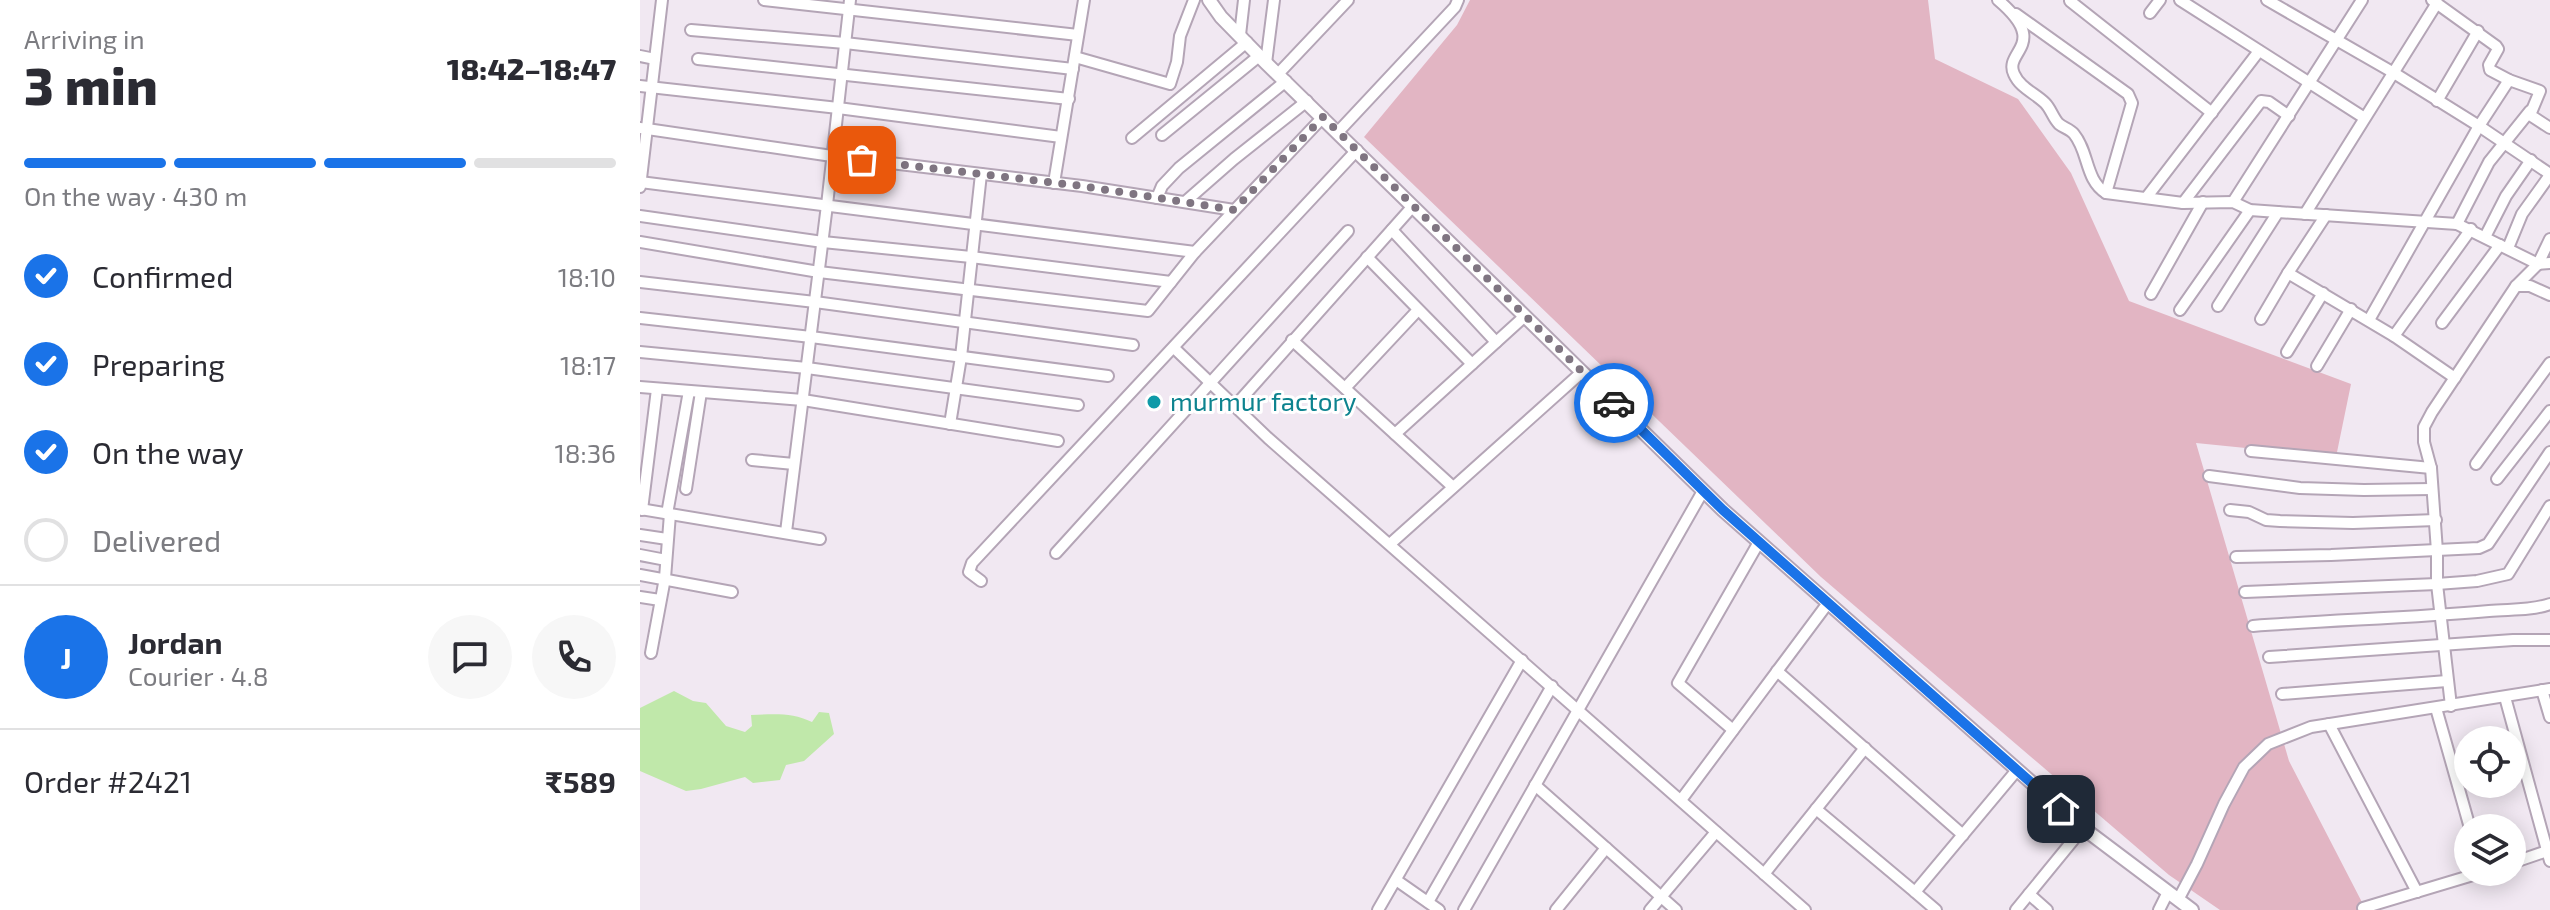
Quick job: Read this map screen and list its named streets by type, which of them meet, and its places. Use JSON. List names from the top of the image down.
{
  "places": ["murmur factory"],
  "page": {
    "heading": ["3 min", "Arriving in", "18:42–18:47"],
    "panel": [
      "Jordan",
      "Courier · 4.8",
      "Order #2421",
      "₹589"
    ],
    "bar": "On the way · 430 m",
    "list": [
      ["Confirmed", "18:10"],
      ["Preparing", "18:17"],
      ["On the way", "18:36"],
      "Delivered"
    ],
    "round": "J"
  }
}
